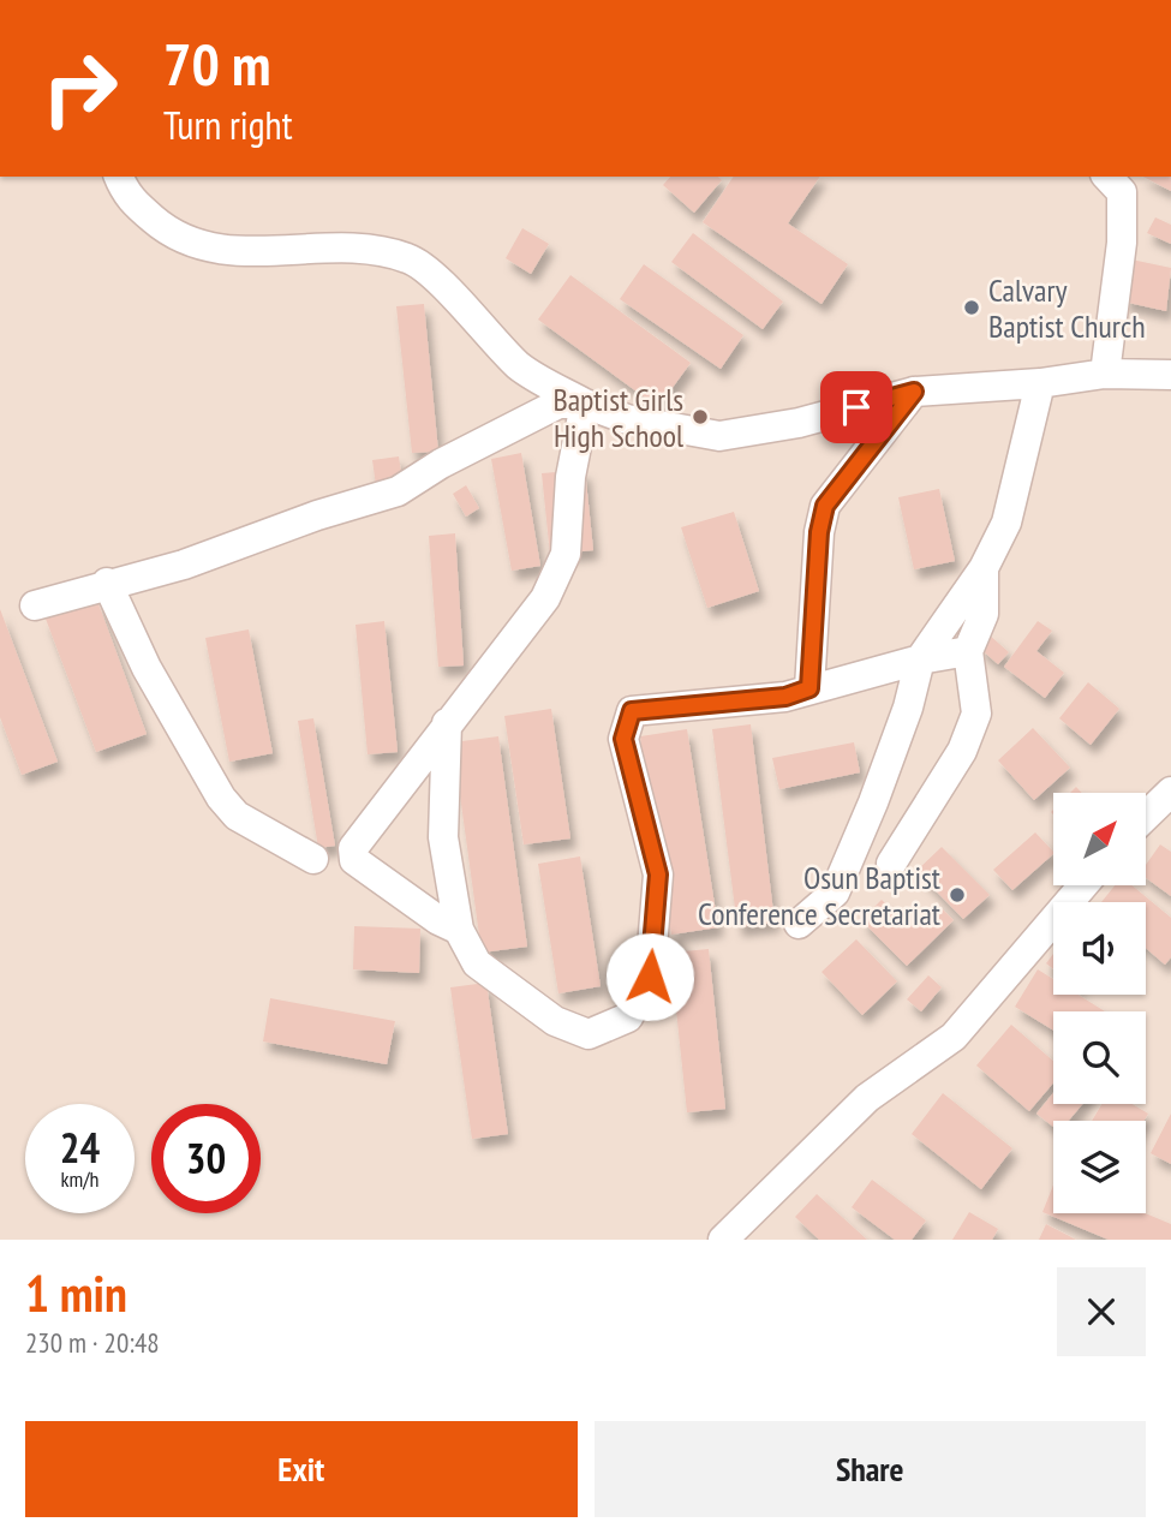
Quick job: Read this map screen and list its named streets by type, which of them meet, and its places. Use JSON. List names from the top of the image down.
{
  "places": ["Calvary Baptist Church", "Baptist Girls High School", "Osun Baptist Conference Secretariat"],
  "north": "top right",
  "page": {
    "turn": ["70 m", "Turn right"],
    "speed": "24 km/h",
    "limit": "30",
    "heading": ["1 min", "230 m · 20:48"],
    "buttons": ["Exit", "Share"]
  }
}
